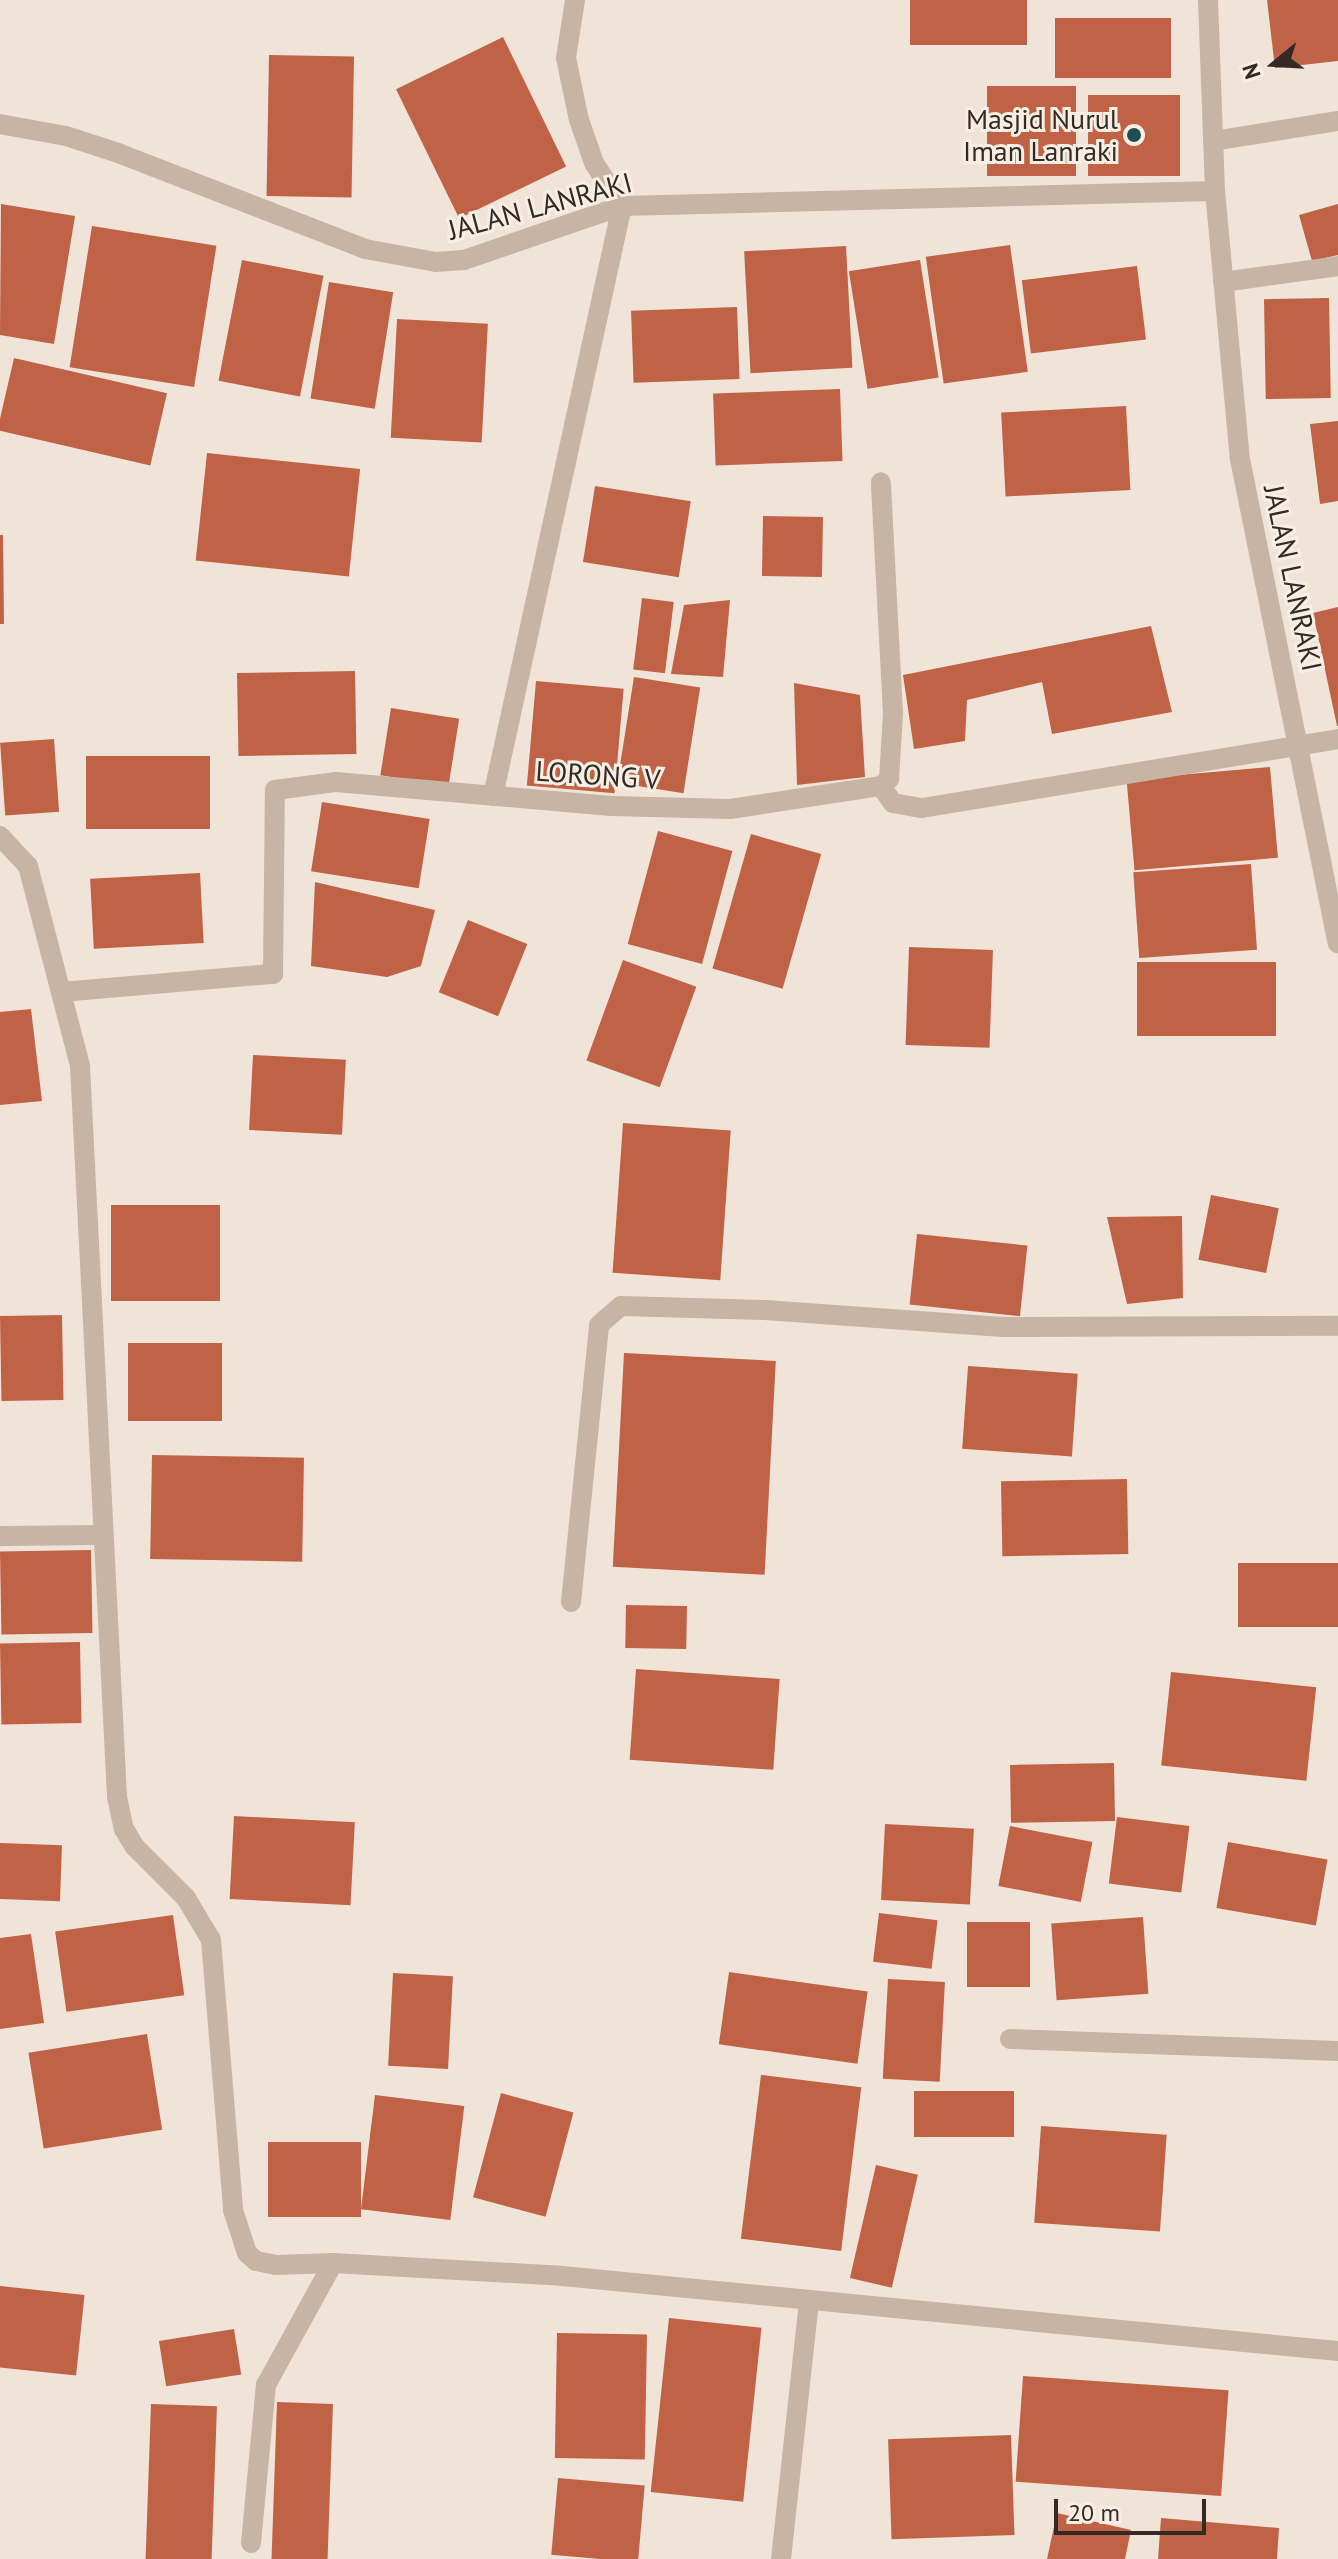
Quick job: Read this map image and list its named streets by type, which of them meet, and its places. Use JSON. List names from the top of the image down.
{
  "streets": {
    "street": ["JALAN LANRAKI", "LORONG V"]
  },
  "places": ["Masjid Nurul Iman Lanraki"],
  "scale_bar": "20 m",
  "north": "left"
}
